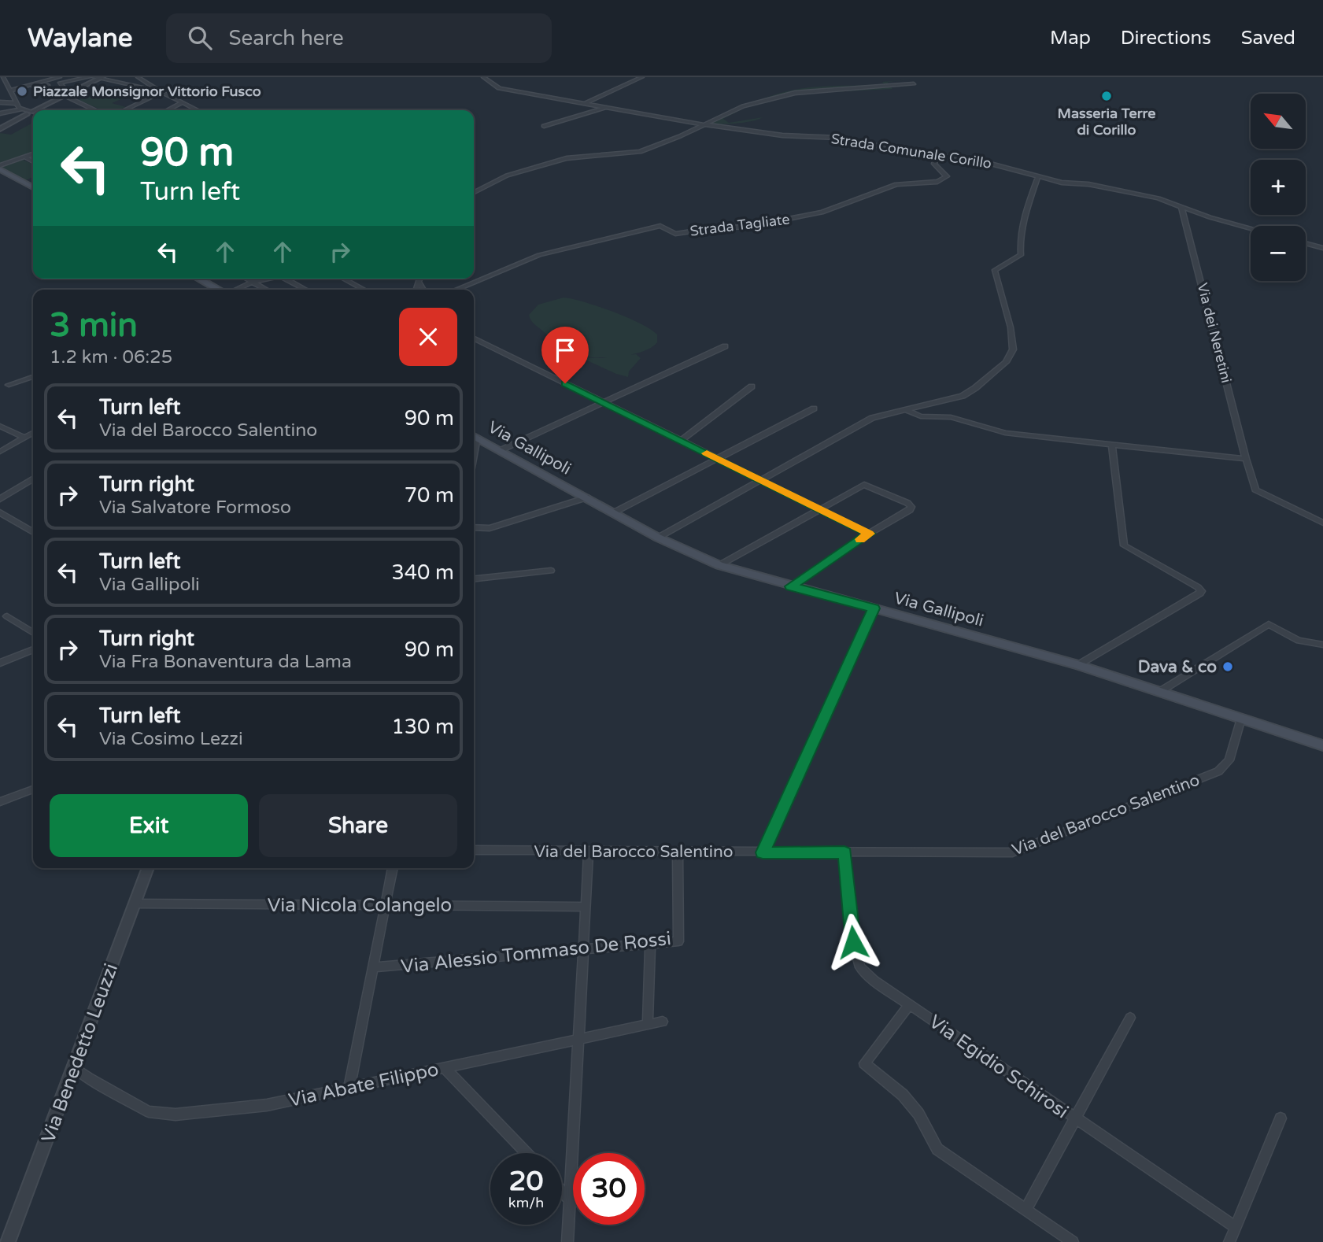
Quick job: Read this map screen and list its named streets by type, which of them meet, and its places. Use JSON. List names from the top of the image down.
{
  "streets": {
    "main road": ["Via Gallipoli"],
    "street": [
      "Strada Comunale Corillo",
      "Strada Tagliate",
      "Via dei Neretini",
      "Via del Barocco Salentino",
      "Via Nicola Colangelo",
      "Via Alessio Tommaso De Rossi",
      "Via Benedetto Leuzzi",
      "Via Egidio Schirosi",
      "Via Abate Filippo"
    ]
  },
  "crossings": [
    ["Strada Comunale Corillo", "Strada Tagliate"],
    ["Strada Comunale Corillo", "Via dei Neretini"],
    ["Via Gallipoli", "Via del Barocco Salentino"],
    ["Via del Barocco Salentino", "Via Alessio Tommaso De Rossi"],
    ["Via del Barocco Salentino", "Via Egidio Schirosi"],
    ["Via Nicola Colangelo", "Via Benedetto Leuzzi"],
    ["Via Benedetto Leuzzi", "Via Abate Filippo"]
  ],
  "places": ["Piazzale Monsignor Vittorio Fusco", "Masseria Terre di Corillo", "Dava & co"],
  "north": "top left",
  "page": {
    "header": "Waylane",
    "search": "Search here",
    "nav": ["Map", "Directions", "Saved"],
    "map_buttons": ["+", "−"],
    "turn": ["90 m", "Turn left"],
    "heading": ["3 min", "1.2 km · 06:25"],
    "list": [
      {
        "name": "Turn left",
        "note": "Via del Barocco Salentino",
        "value": "90 m"
      },
      {
        "name": "Turn right",
        "note": "Via Salvatore Formoso",
        "value": "70 m"
      },
      {
        "name": "Turn left",
        "note": "Via Gallipoli",
        "value": "340 m"
      },
      {
        "name": "Turn right",
        "note": "Via Fra Bonaventura da Lama",
        "value": "90 m"
      },
      {
        "name": "Turn left",
        "note": "Via Cosimo Lezzi",
        "value": "130 m"
      }
    ],
    "buttons": ["Exit", "Share"],
    "speed": "20 km/h",
    "limit": "30"
  }
}
